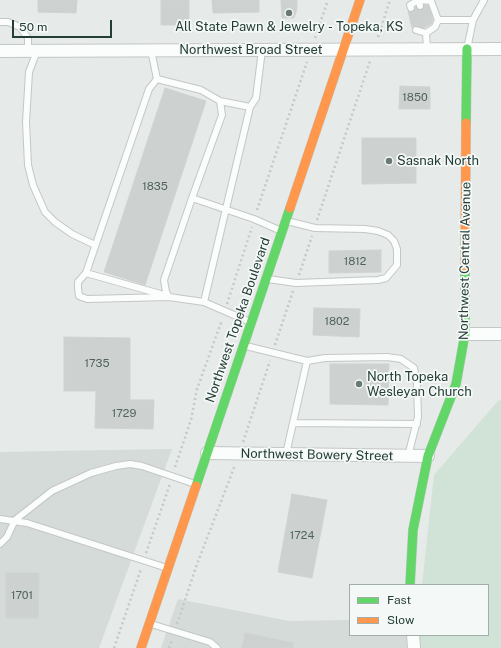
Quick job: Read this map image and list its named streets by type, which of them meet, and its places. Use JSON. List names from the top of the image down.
{
  "streets": {
    "main road": ["Northwest Central Avenue", "Northwest Topeka Boulevard"],
    "street": ["Northwest Broad Street", "Northwest Bowery Street"]
  },
  "crossings": [
    ["Northwest Broad Street", "Northwest Central Avenue"],
    ["Northwest Broad Street", "Northwest Topeka Boulevard"],
    ["Northwest Central Avenue", "Northwest Bowery Street"],
    ["Northwest Topeka Boulevard", "Northwest Bowery Street"]
  ],
  "places": ["All State Pawn & Jewelry - Topeka, KS", "Sasnak North", "North Topeka Wesleyan Church"],
  "house_numbers": [
    "1850",
    "1835",
    "1812",
    "1802",
    "1735",
    "1729",
    "1724",
    "1701"
  ],
  "legend": ["Fast", "Slow"],
  "scale_bar": "50 m"
}
